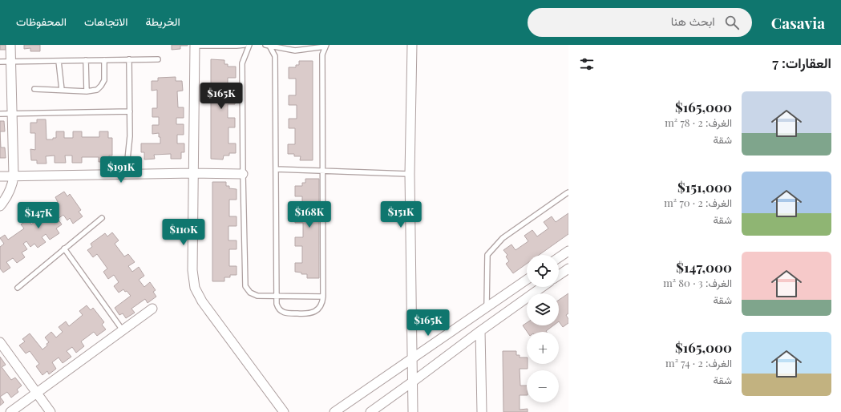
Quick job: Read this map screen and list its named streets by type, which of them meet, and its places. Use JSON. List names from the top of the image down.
{
  "page": {
    "header": "Casavia",
    "search": "ابحث هنا",
    "nav": ["الخريطة", "الاتجاهات", "المحفوظات"],
    "heading": "العقارات: 7",
    "price": [
      "$165K",
      "$191K",
      "$168K",
      "$151K",
      "$147K",
      "$110K",
      "$165K"
    ],
    "list": [
      {
        "name": "$165,000",
        "note": "الغرف: 2 · 78 m² · شقة"
      },
      {
        "name": "$151,000",
        "note": "الغرف: 2 · 70 m² · شقة"
      },
      {
        "name": "$147,000",
        "note": "الغرف: 3 · 80 m² · شقة"
      },
      {
        "name": "$165,000",
        "note": "الغرف: 2 · 74 m² · شقة"
      }
    ],
    "map_buttons": ["+", "−"]
  }
}
